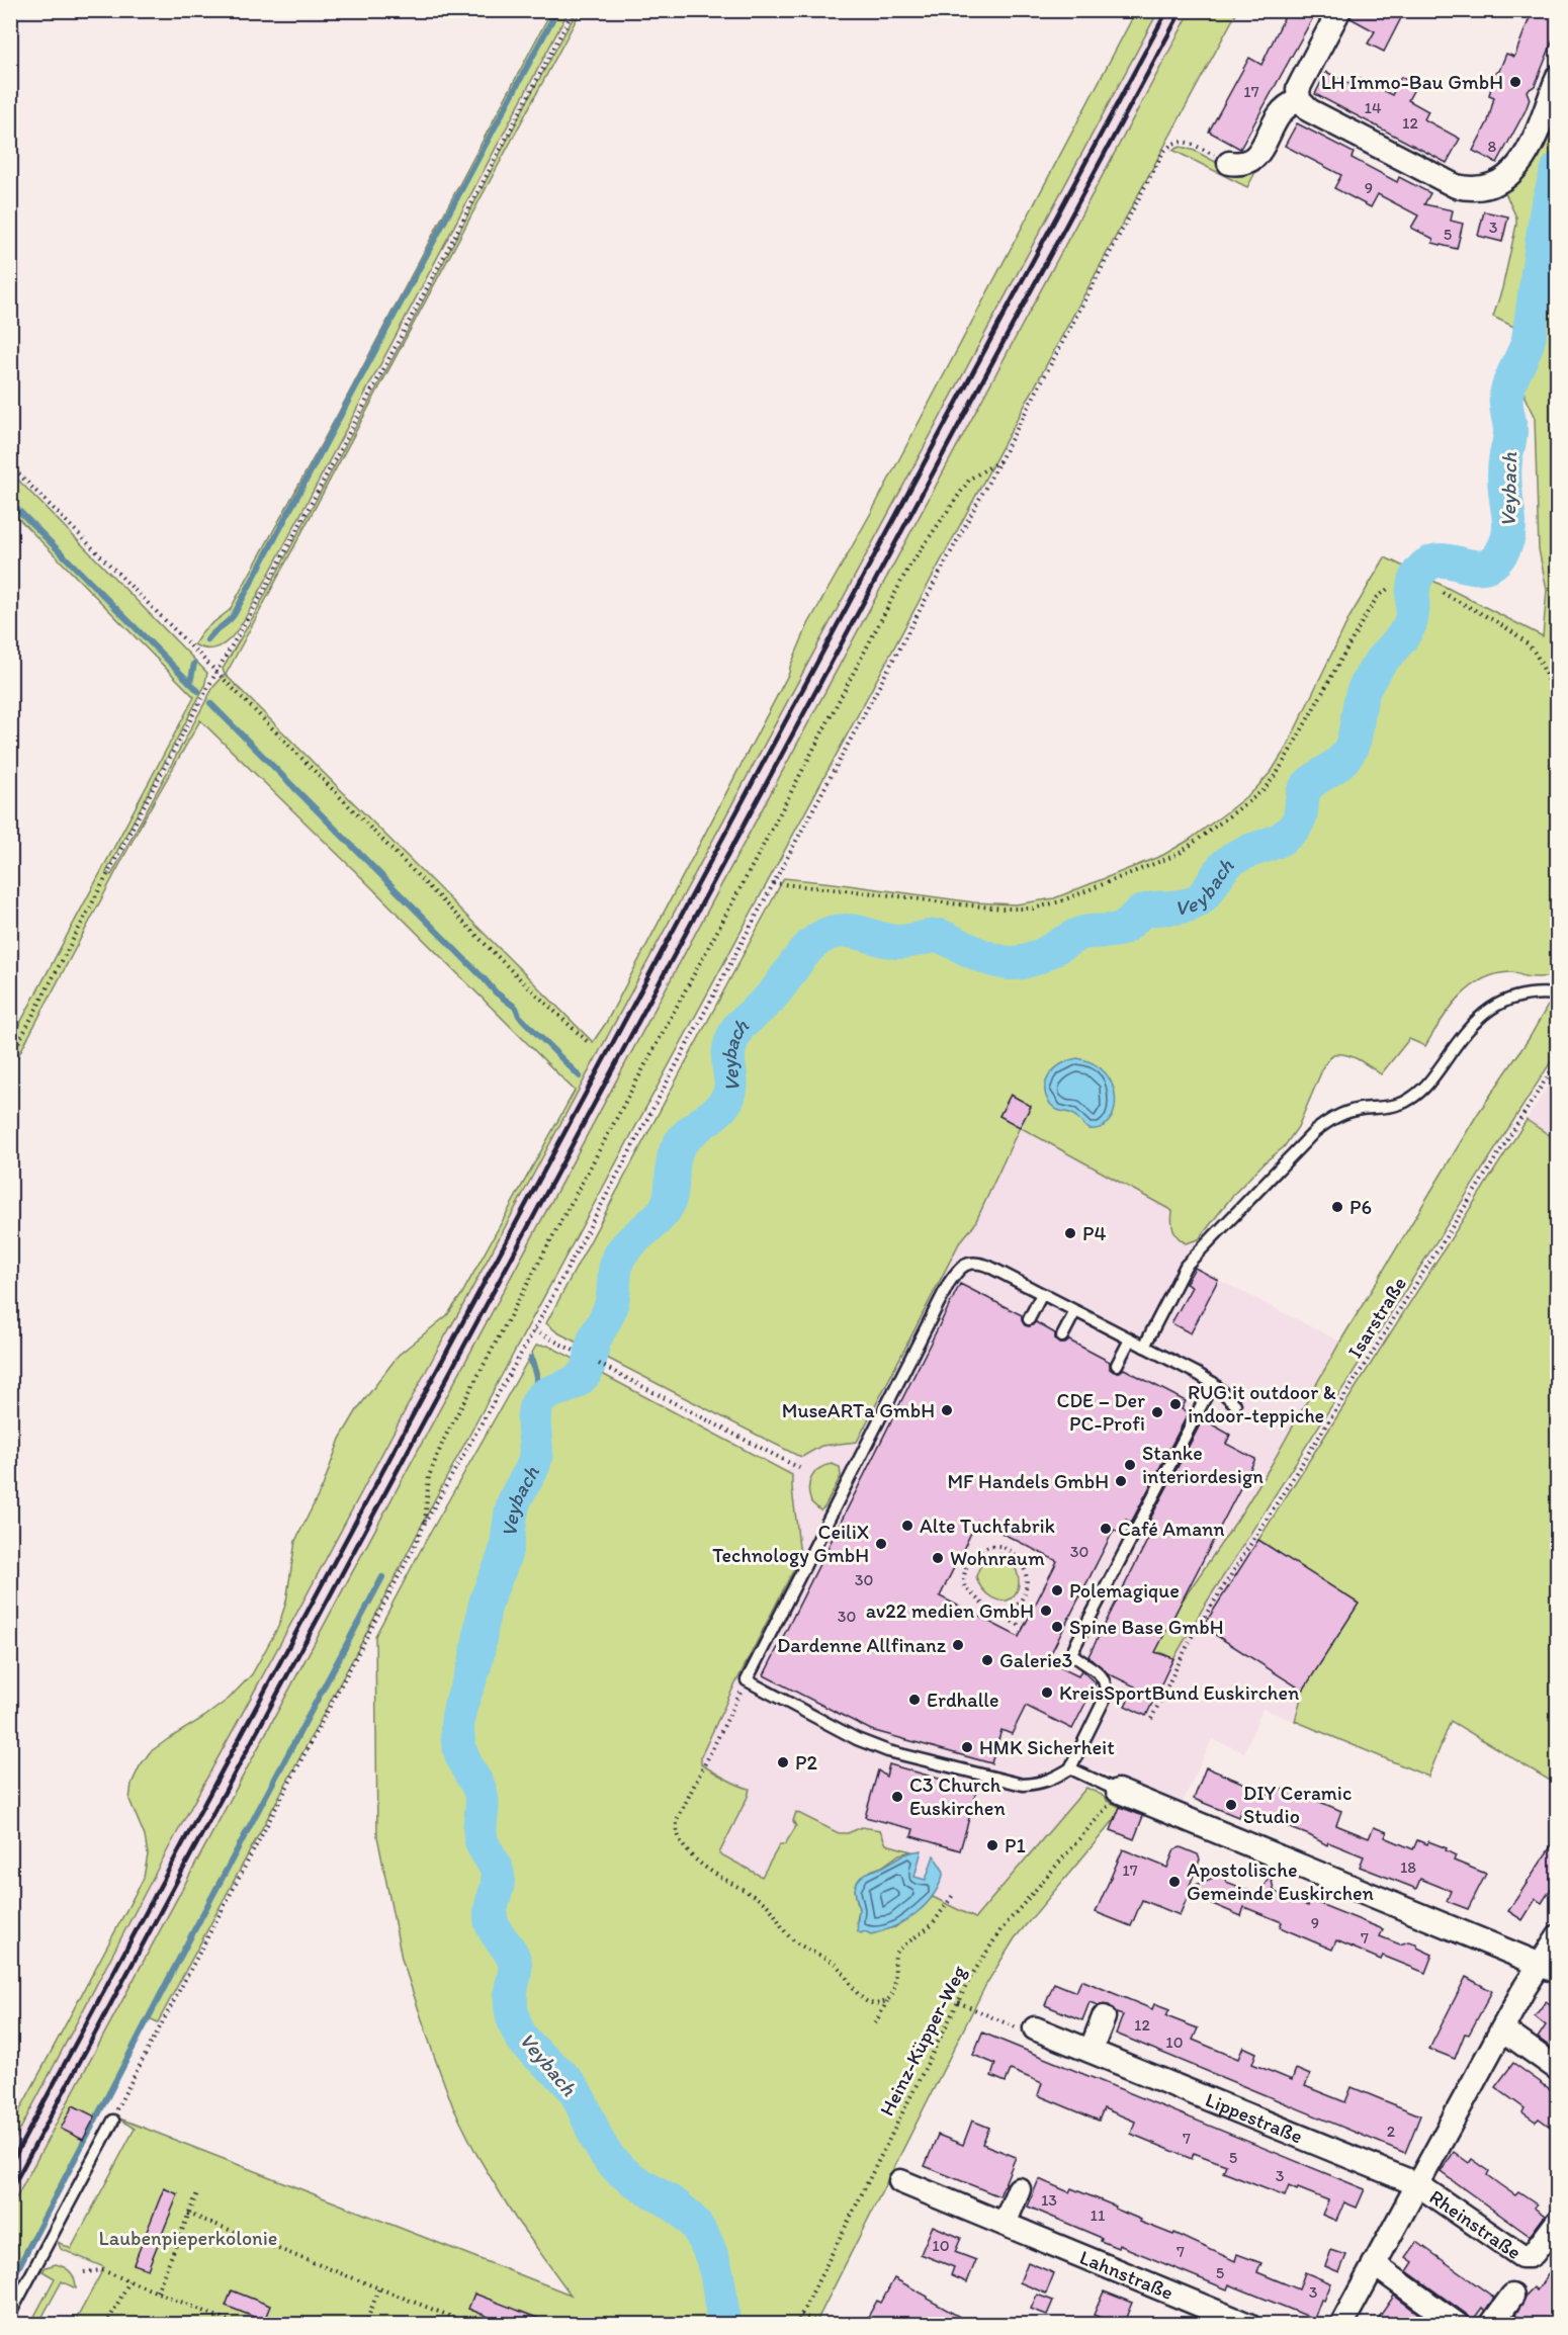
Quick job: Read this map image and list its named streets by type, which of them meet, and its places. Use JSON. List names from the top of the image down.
{
  "streets": {
    "street": ["Lippestraße", "Rheinstraße", "Lahnstraße"],
    "path": ["Isarstraße", "Heinz-Küpper-Weg"]
  },
  "crossings": [
    ["Lippestraße", "Rheinstraße"]
  ],
  "water": ["Veybach"],
  "parks": ["Laubenpieperkolonie"],
  "places": [
    "LH Immo-Bau GmbH",
    "P6",
    "P4",
    "RUG.it outdoor & indoor-teppiche",
    "MuseARTa GmbH",
    "CDE – Der PC-Profi",
    "Stanke interiordesign",
    "MF Handels GmbH",
    "Alte Tuchfabrik",
    "Café Amann",
    "CeiliX Technology GmbH",
    "Wohnraum",
    "Polemagique",
    "av22 medien GmbH",
    "Spine Base GmbH",
    "Dardenne Allfinanz",
    "Galerie3",
    "KreisSportBund Euskirchen",
    "Erdhalle",
    "HMK Sicherheit",
    "P2",
    "C3 Church Euskirchen",
    "DIY Ceramic Studio",
    "P1",
    "Apostolische Gemeinde Euskirchen"
  ],
  "house_numbers": [
    "17",
    "14",
    "12",
    "8",
    "9",
    "3",
    "5",
    "30",
    "30",
    "30",
    "18",
    "17",
    "9",
    "7",
    "12",
    "10",
    "2",
    "7",
    "5",
    "3",
    "13",
    "11",
    "10",
    "7",
    "5",
    "3"
  ]
}
